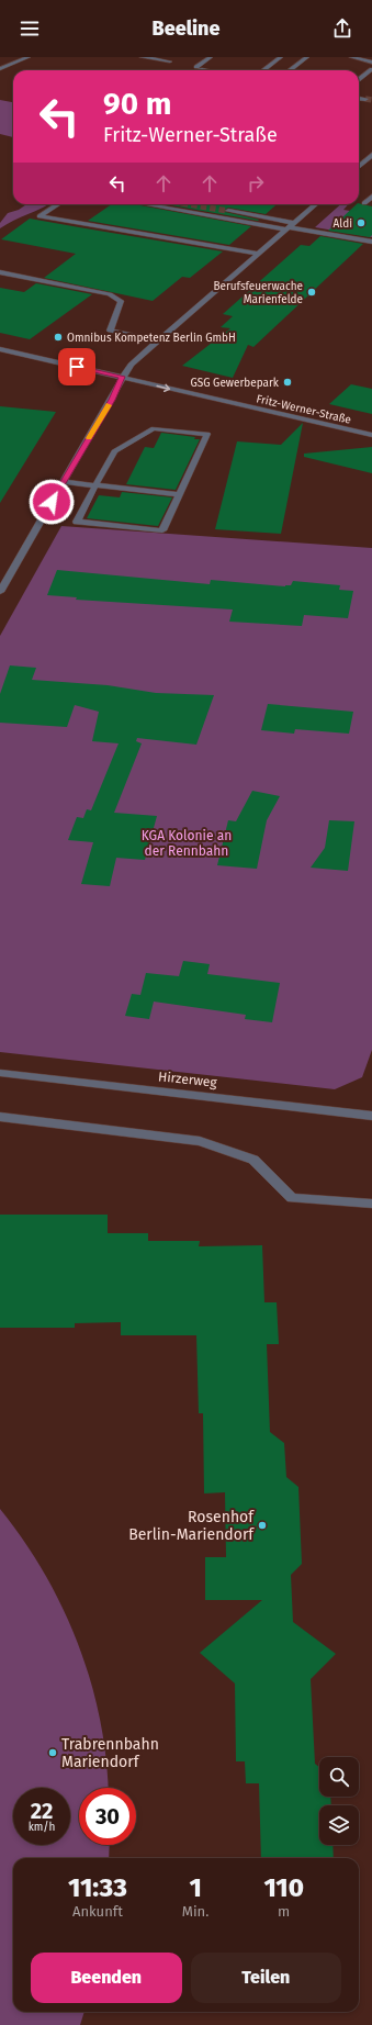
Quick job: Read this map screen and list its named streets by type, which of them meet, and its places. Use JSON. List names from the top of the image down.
{
  "streets": {
    "street": ["Fritz-Werner-Straße", "Hirzerweg"]
  },
  "one_way": ["Fritz-Werner-Straße"],
  "parks": ["KGA Kolonie an der Rennbahn"],
  "places": [
    "Aldi",
    "Berufsfeuerwache Marienfelde",
    "Omnibus Kompetenz Berlin GmbH",
    "GSG Gewerbepark",
    "Rosenhof Berlin-Mariendorf",
    "Trabrennbahn Mariendorf"
  ],
  "page": {
    "header": "Beeline",
    "turn": ["90 m", "Fritz-Werner-Straße"],
    "speed": "22 km/h",
    "limit": "30",
    "eta": [
      "11:33",
      "Ankunft",
      "1",
      "Min.",
      "110",
      "m"
    ],
    "buttons": ["Beenden", "Teilen"]
  }
}
